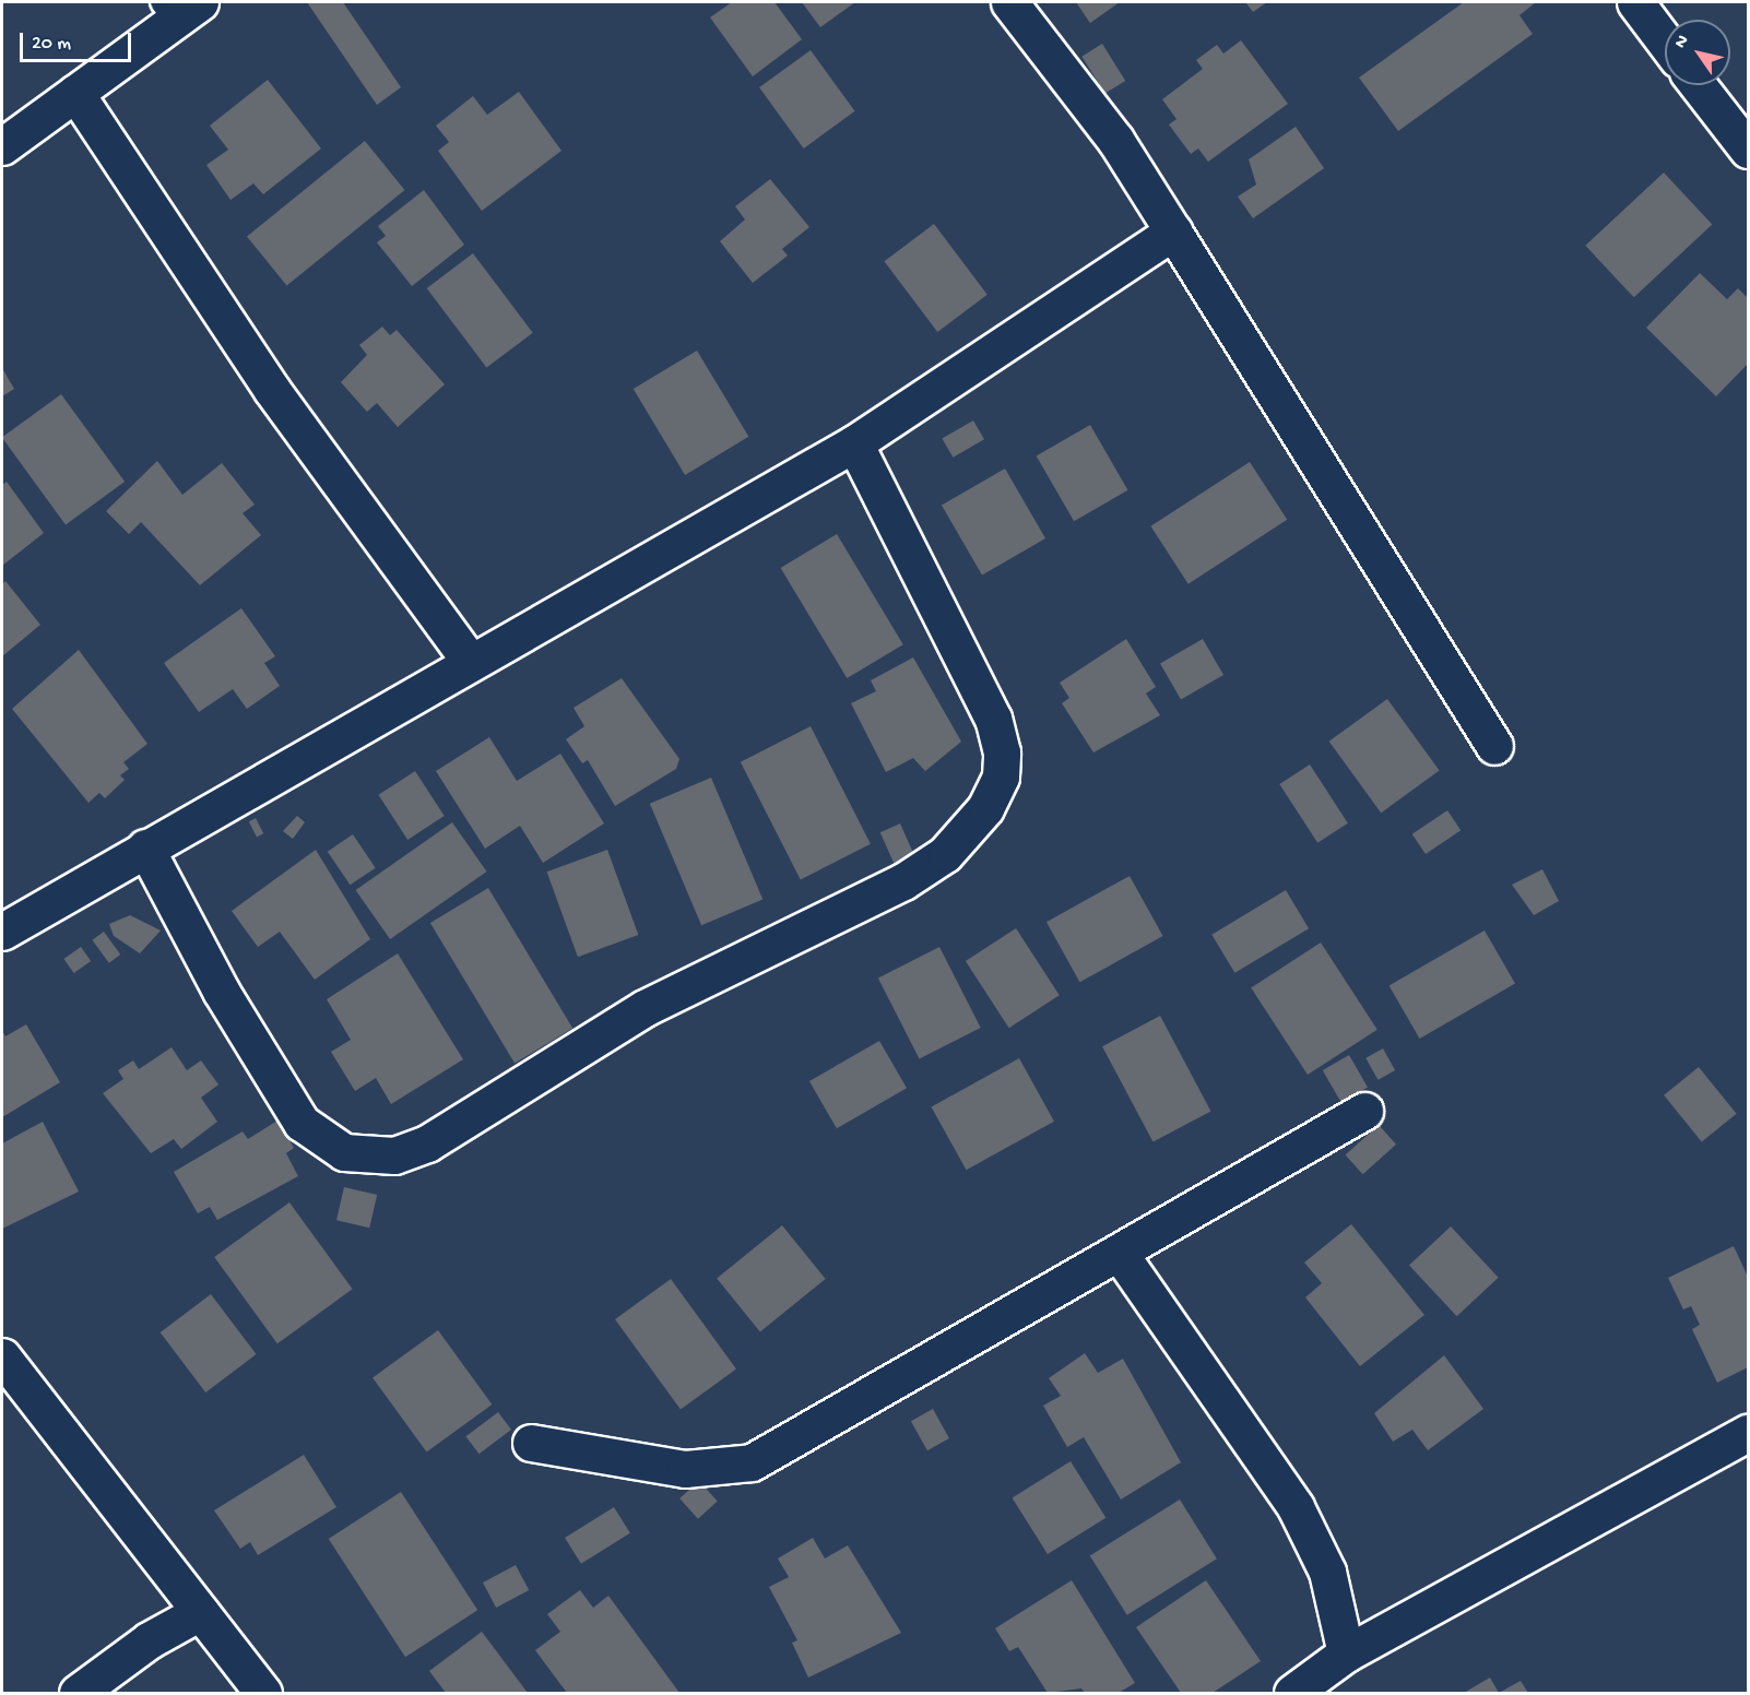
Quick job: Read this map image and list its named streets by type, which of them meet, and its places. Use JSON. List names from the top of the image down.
{
  "scale_bar": "20 m",
  "north": "top left"
}
